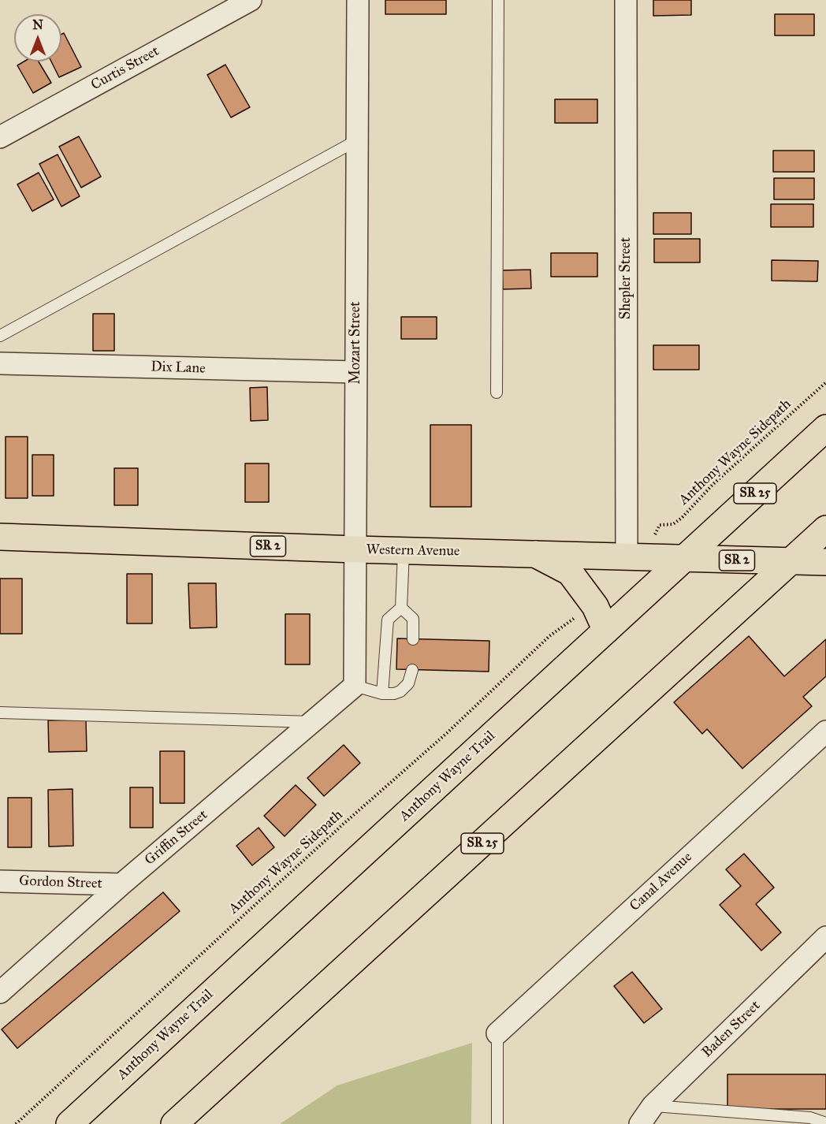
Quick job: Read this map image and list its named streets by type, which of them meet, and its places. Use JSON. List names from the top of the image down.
{
  "streets": {
    "main road": [
      "SR 25",
      "SR 2",
      "Western Avenue",
      "Anthony Wayne Trail"
    ],
    "street": [
      "Curtis Street",
      "Shepler Street",
      "Mozart Street",
      "Dix Lane",
      "Griffin Street",
      "Canal Avenue",
      "Gordon Street",
      "Baden Street"
    ],
    "path": ["Anthony Wayne Sidepath"]
  },
  "crossings": [
    ["Shepler Street", "Western Avenue"],
    ["Mozart Street", "Dix Lane"],
    ["Mozart Street", "Western Avenue"],
    ["Mozart Street", "Griffin Street"],
    ["SR 25", "Western Avenue"],
    ["Western Avenue", "Anthony Wayne Trail"],
    ["Griffin Street", "Gordon Street"]
  ],
  "north": "top"
}
